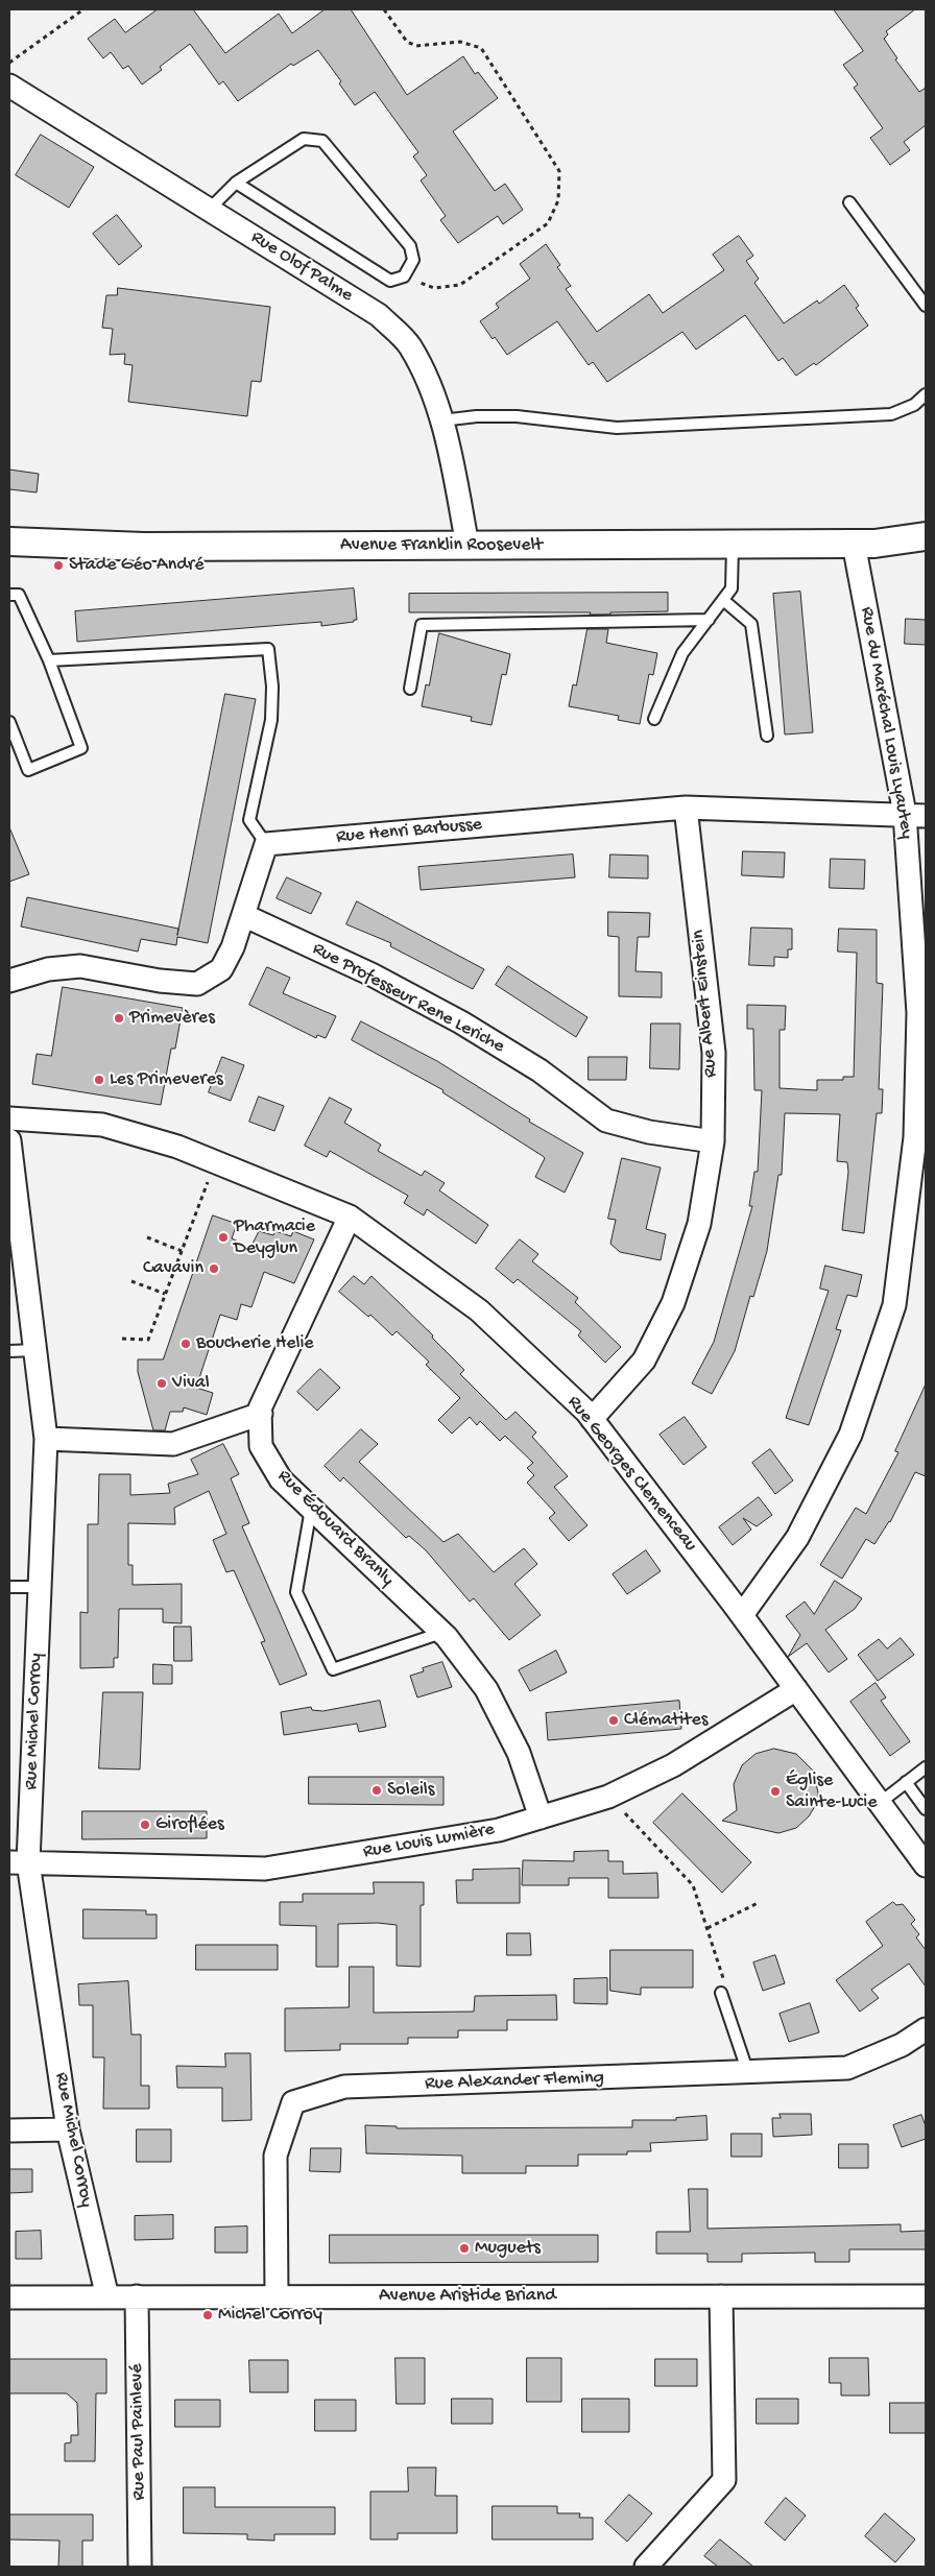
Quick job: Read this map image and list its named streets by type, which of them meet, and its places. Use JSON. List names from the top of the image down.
{
  "streets": {
    "street": [
      "Rue Olof Palme",
      "Avenue Franklin Roosevelt",
      "Rue du Maréchal Louis Lyautey",
      "Rue Henri Barbusse",
      "Rue Professeur Rene Leriche",
      "Rue Albert Einstein",
      "Rue Georges Clemenceau",
      "Rue Édouard Branly",
      "Rue Michel Corroy",
      "Rue Louis Lumière",
      "Rue Alexander Fleming",
      "Avenue Aristide Briand",
      "Rue Paul Painlevé"
    ]
  },
  "crossings": [
    ["Rue Olof Palme", "Avenue Franklin Roosevelt"],
    ["Avenue Franklin Roosevelt", "Rue du Maréchal Louis Lyautey"],
    ["Rue du Maréchal Louis Lyautey", "Rue Henri Barbusse"],
    ["Rue du Maréchal Louis Lyautey", "Rue Georges Clemenceau"],
    ["Rue Henri Barbusse", "Rue Albert Einstein"],
    ["Rue Professeur Rene Leriche", "Rue Albert Einstein"],
    ["Rue Albert Einstein", "Rue Georges Clemenceau"],
    ["Rue Georges Clemenceau", "Rue Édouard Branly"],
    ["Rue Georges Clemenceau", "Rue Louis Lumière"],
    ["Rue Édouard Branly", "Rue Louis Lumière"],
    ["Rue Michel Corroy", "Rue Louis Lumière"],
    ["Rue Michel Corroy", "Avenue Aristide Briand"],
    ["Rue Alexander Fleming", "Avenue Aristide Briand"],
    ["Avenue Aristide Briand", "Rue Paul Painlevé"]
  ],
  "places": [
    "Stade Géo André",
    "Primevères",
    "Les Primeveres",
    "Pharmacie Deyglun",
    "Cavavin",
    "Boucherie Helie",
    "Vival",
    "Clématites",
    "Soleils",
    "Église Sainte-Lucie",
    "Giroflées",
    "Muguets",
    "Michel Corroy"
  ]
}
